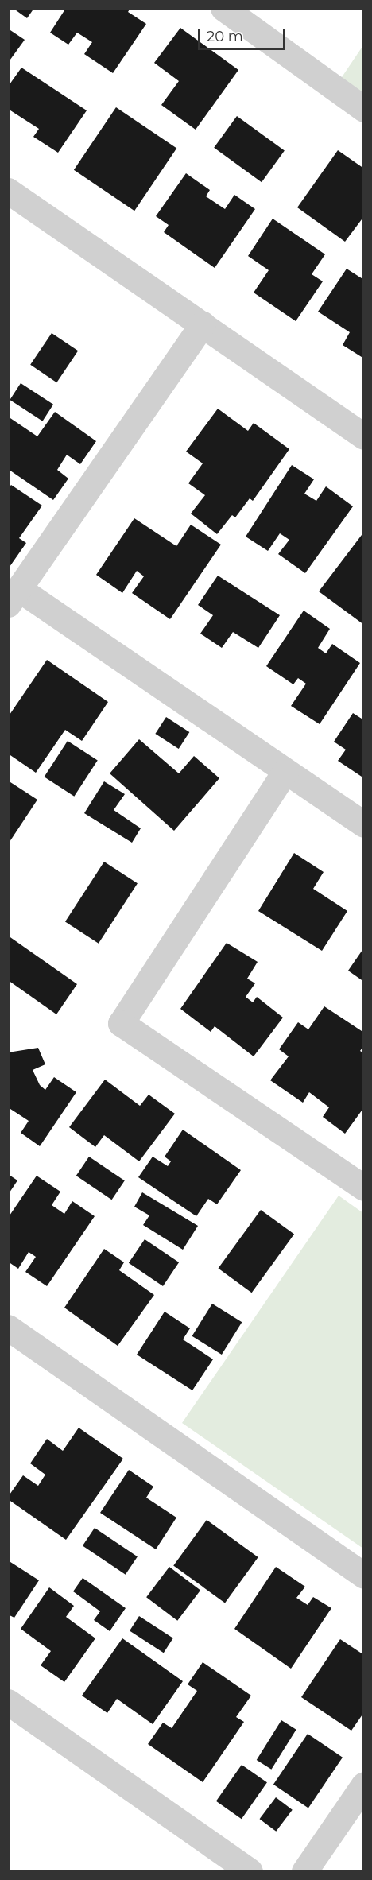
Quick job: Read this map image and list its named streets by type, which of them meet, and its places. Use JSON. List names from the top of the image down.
{
  "scale_bar": "20 m"
}
